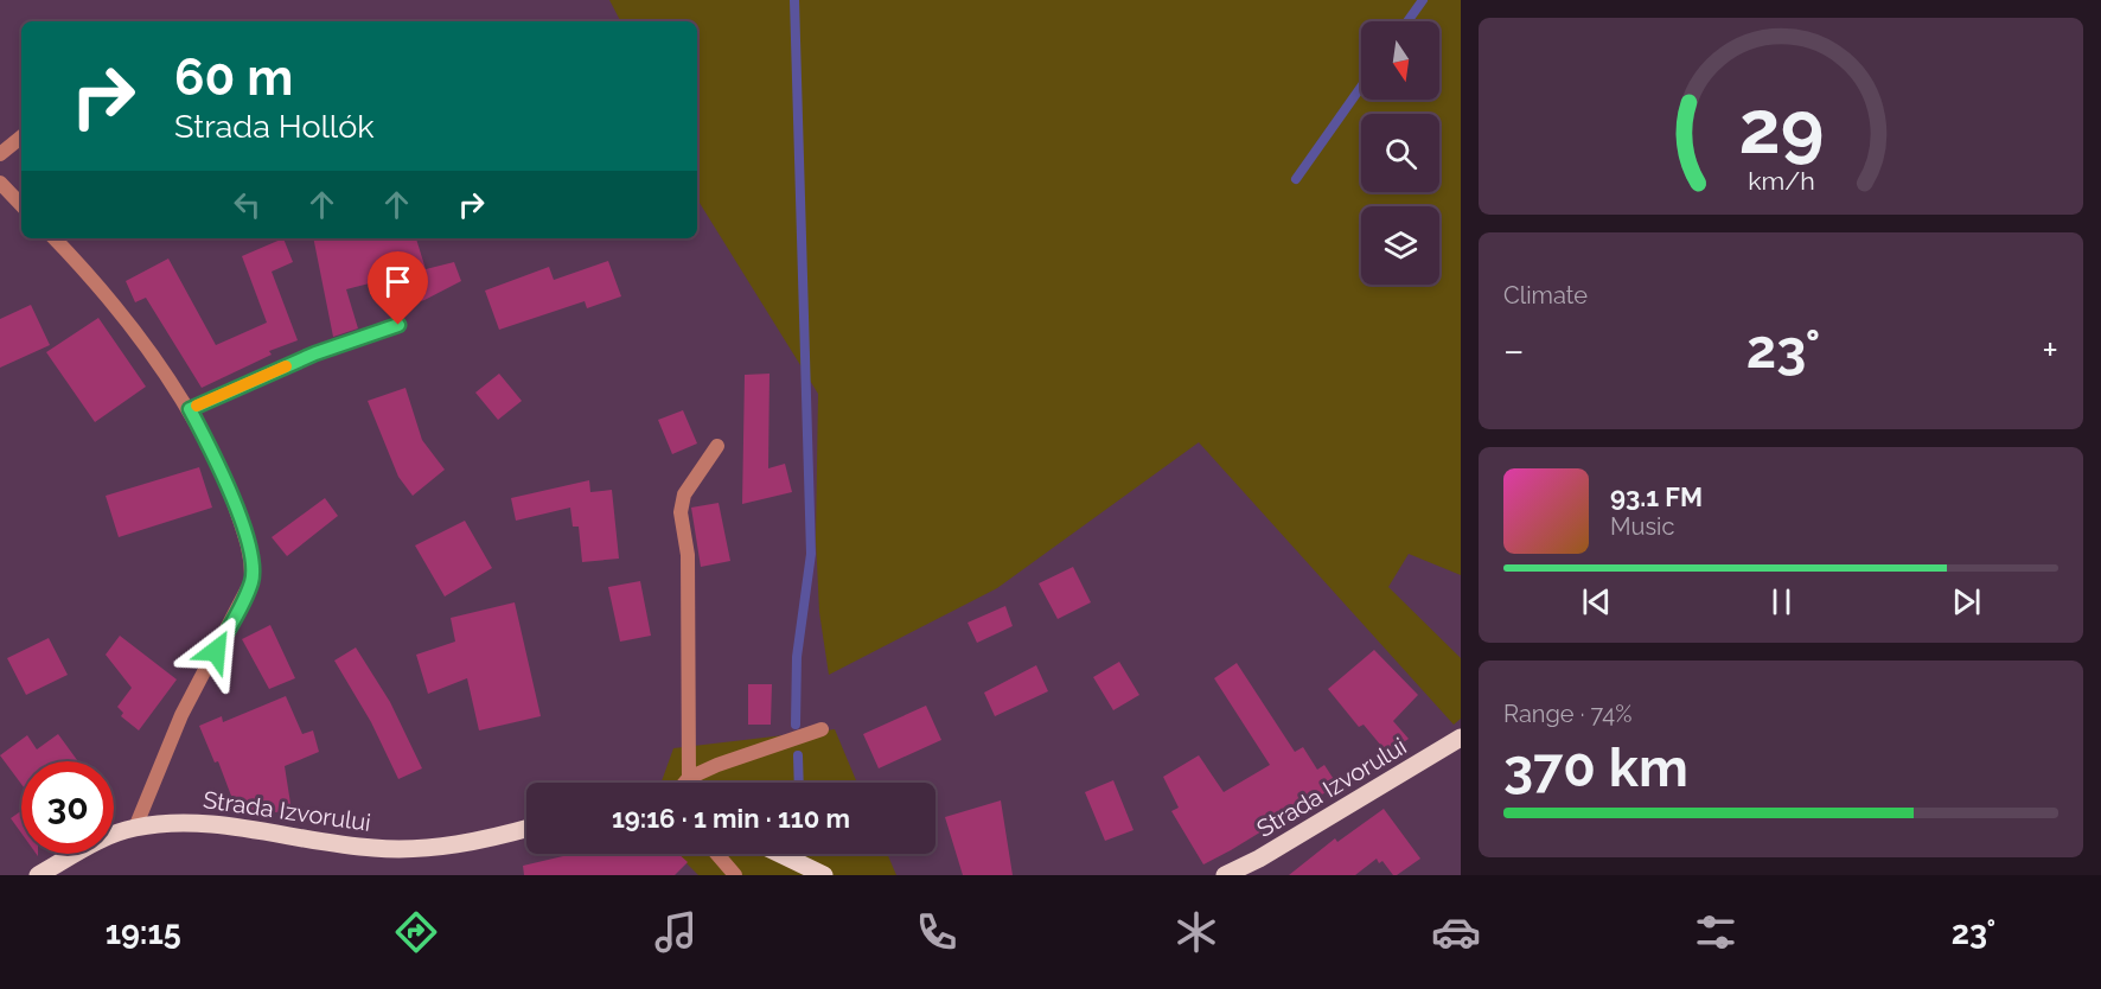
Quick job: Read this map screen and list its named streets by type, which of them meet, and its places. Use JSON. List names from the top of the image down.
{
  "streets": {
    "main road": ["Strada Izvorului"]
  },
  "north": "bottom",
  "page": {
    "turn": ["60 m", "Strada Hollók"],
    "tile": [
      "Climate",
      ["Range · 74%", "370 km"]
    ],
    "heat": ["−", "23°", "+"],
    "song": ["93.1 FM", "Music"],
    "limit": "30",
    "trip": "19:16 · 1 min · 110 m",
    "tabs": ["19:15", "23°"],
    "gauge": ["29", "km/h"]
  }
}
